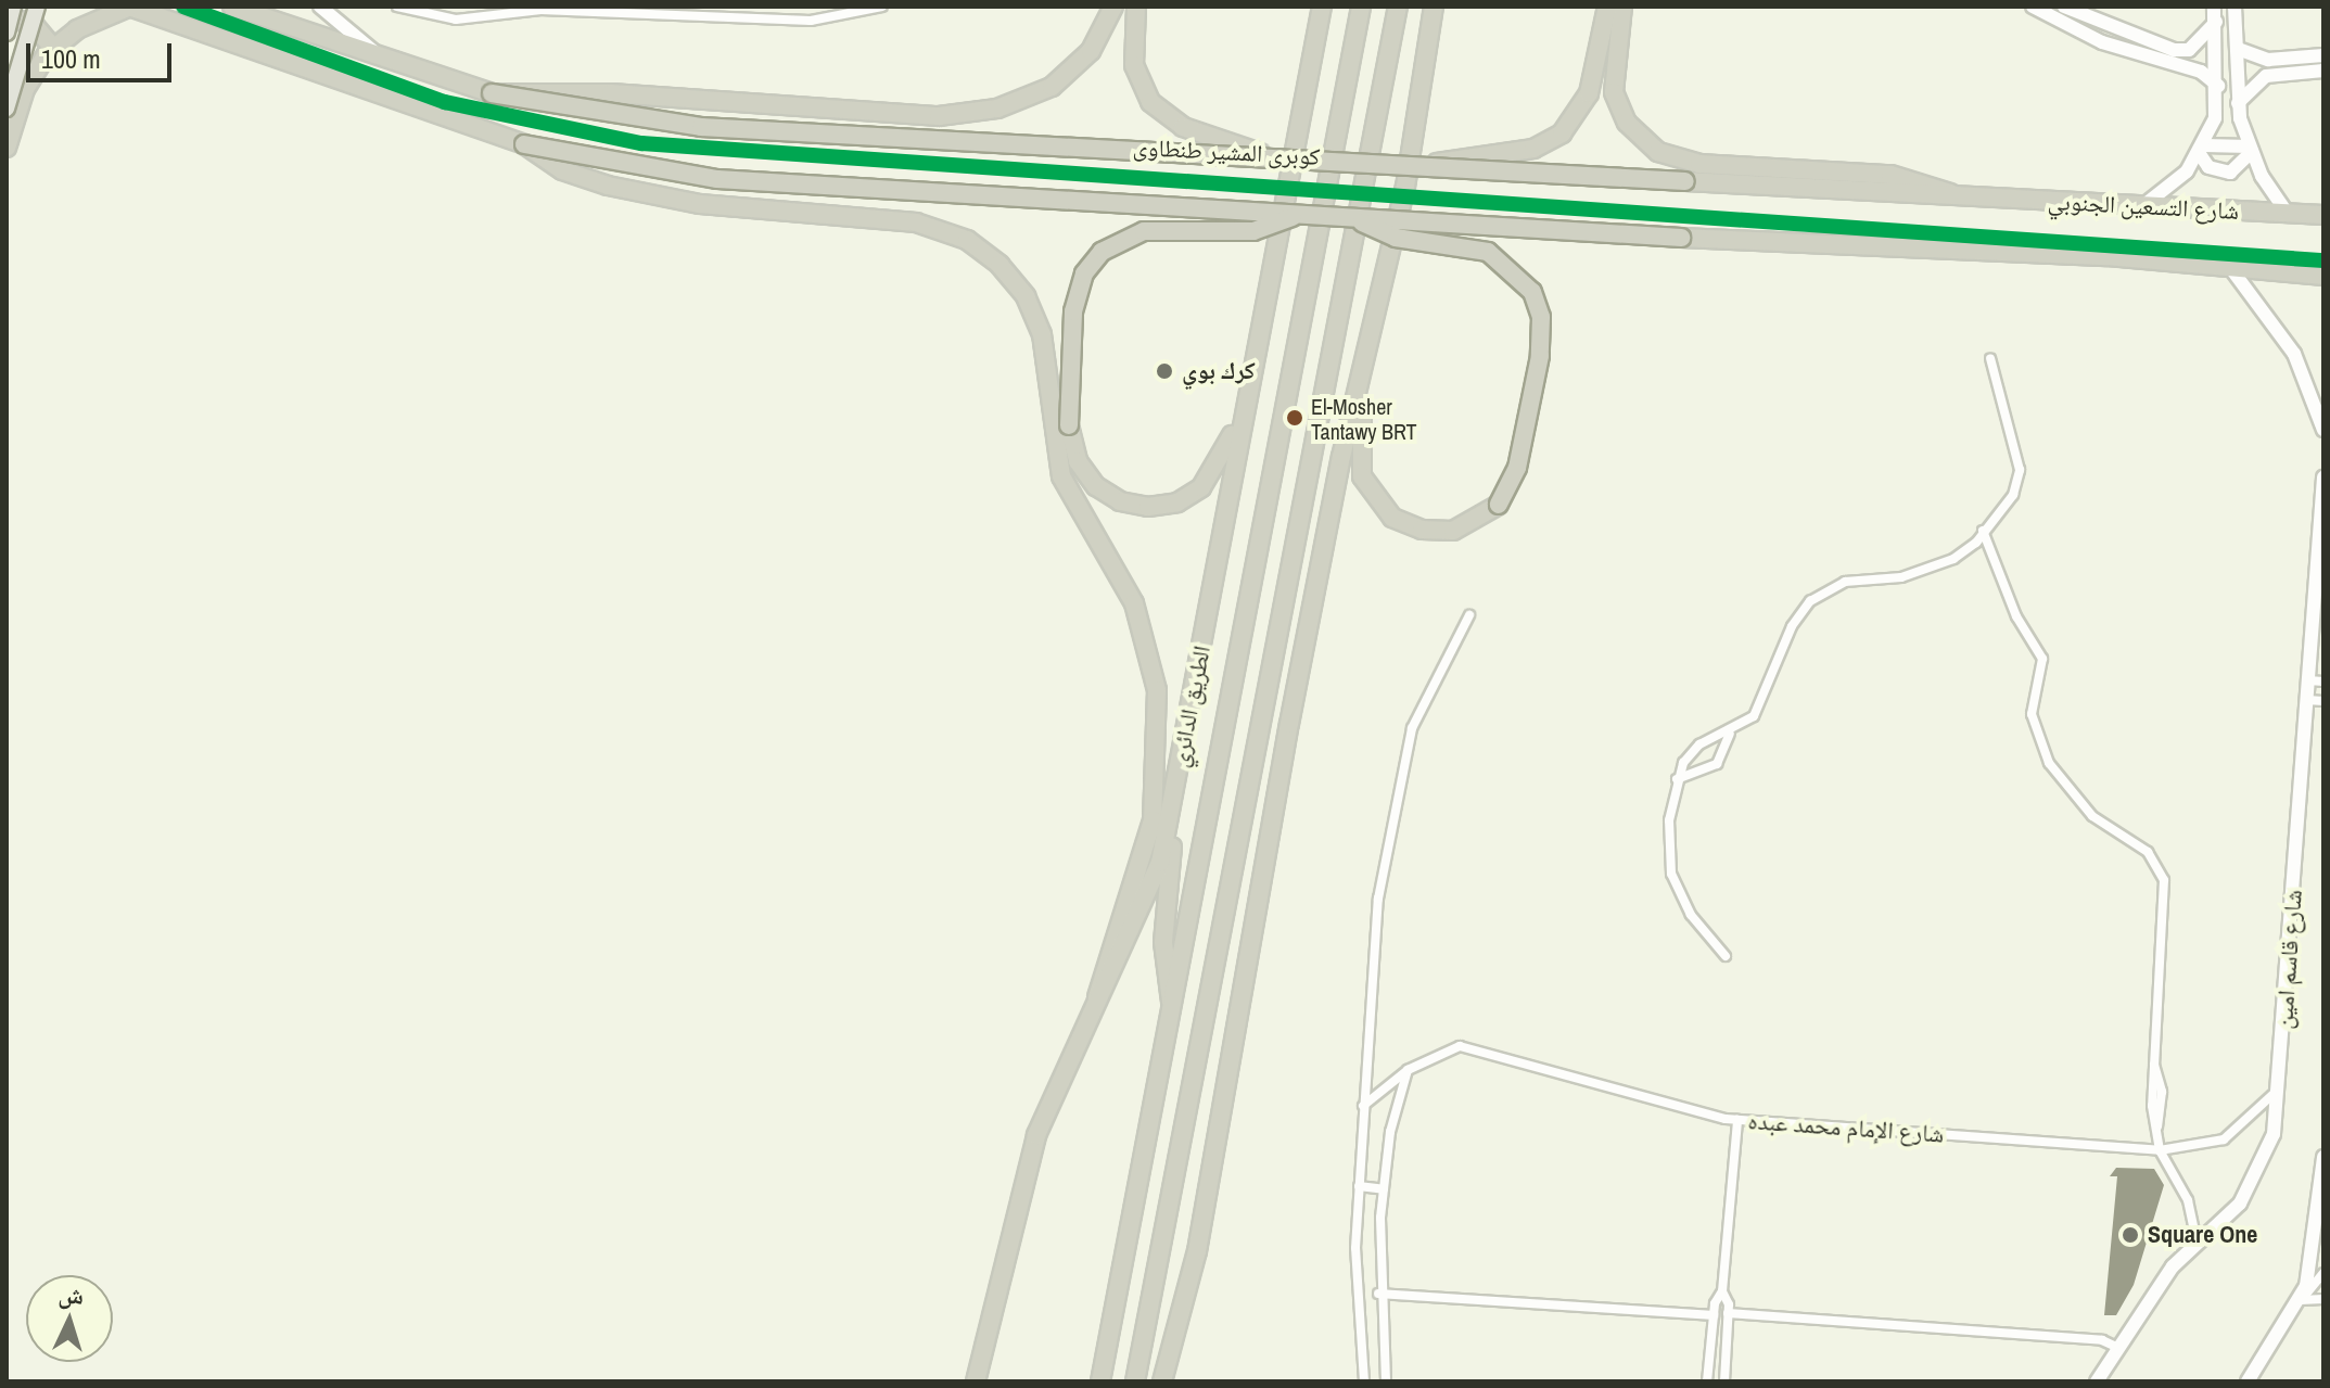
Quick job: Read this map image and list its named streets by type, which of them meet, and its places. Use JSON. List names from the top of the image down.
{
  "streets": {
    "highway": ["كوبرى المشير طنطاوى", "شارع التسعين الجنوبي", "الطريق الدائري"],
    "main road": ["شارع قاسم امين"],
    "street": ["شارع الإمام محمد عبده"]
  },
  "crossings": [
    ["كوبرى المشير طنطاوى", "شارع التسعين الجنوبي"],
    ["شارع قاسم امين", "شارع الإمام محمد عبده"]
  ],
  "places": ["كرك بوي", "El-Mosher Tantawy BRT", "Square One"],
  "scale_bar": "100 m",
  "north": "top"
}
